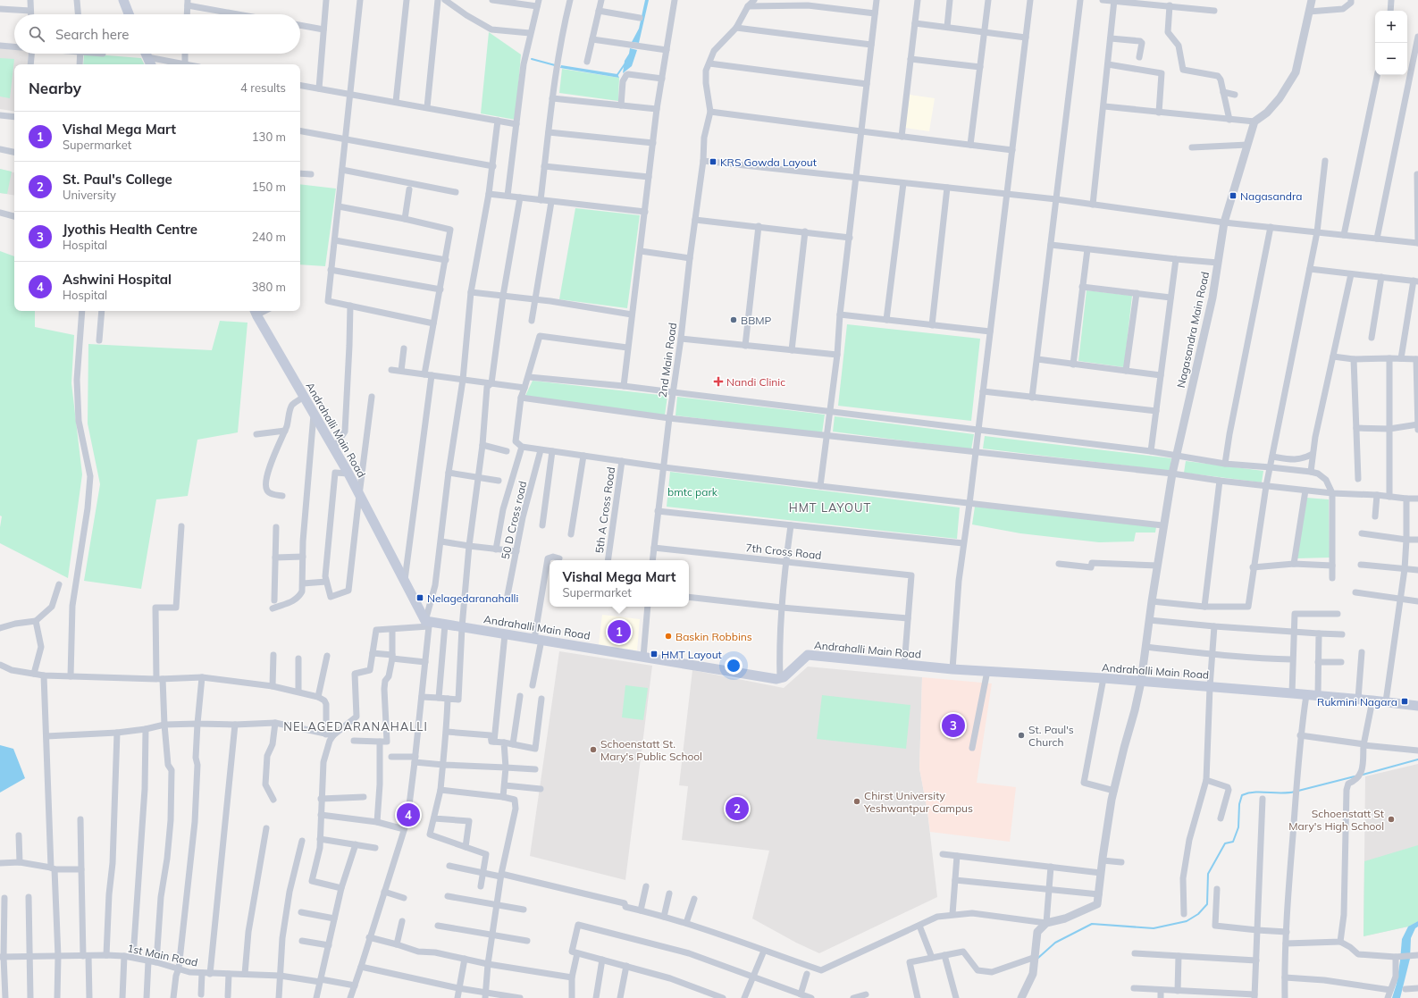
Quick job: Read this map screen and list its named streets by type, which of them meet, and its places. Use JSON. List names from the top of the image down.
{
  "streets": {
    "main road": ["Andrahalli Main Road"],
    "street": [
      "Nagasandra Main Road",
      "2nd Main Road",
      "5th A Cross Road",
      "50 D Cross road",
      "7th Cross Road",
      "1st Main Road"
    ]
  },
  "crossings": [
    ["Nagasandra Main Road", "Andrahalli Main Road"],
    ["2nd Main Road", "7th Cross Road"]
  ],
  "districts": ["HMT LAYOUT", "NELAGEDARANAHALLI"],
  "parks": ["bmtc park"],
  "places": {
    "transit": [
      "KRS Gowda Layout",
      "Nagasandra",
      "Nelagedaranahalli",
      "HMT Layout",
      "Rukmini Nagara"
    ],
    "other": [
      "BBMP",
      "Baskin Robbins",
      "St. Paul's Church",
      "Schoenstatt St. Mary's Public School",
      "Chirst University Yeshwantpur Campus",
      "Schoenstatt St Mary's High School"
    ],
    "health": ["Nandi Clinic"]
  },
  "page": {
    "map_buttons": ["+", "−"],
    "search": "Search here",
    "heading": ["Nearby", "4 results"],
    "list": [
      {
        "mark": "1",
        "name": "Vishal Mega Mart",
        "note": "Supermarket",
        "value": "130 m"
      },
      {
        "mark": "2",
        "name": "St. Paul's College",
        "note": "University",
        "value": "150 m"
      },
      {
        "mark": "3",
        "name": "Jyothis Health Centre",
        "note": "Hospital",
        "value": "240 m"
      },
      {
        "mark": "4",
        "name": "Ashwini Hospital",
        "note": "Hospital",
        "value": "380 m"
      }
    ],
    "popup": ["Vishal Mega Mart", "Supermarket"],
    "pins": [
      "1",
      "3",
      "2",
      "4"
    ]
  }
}
